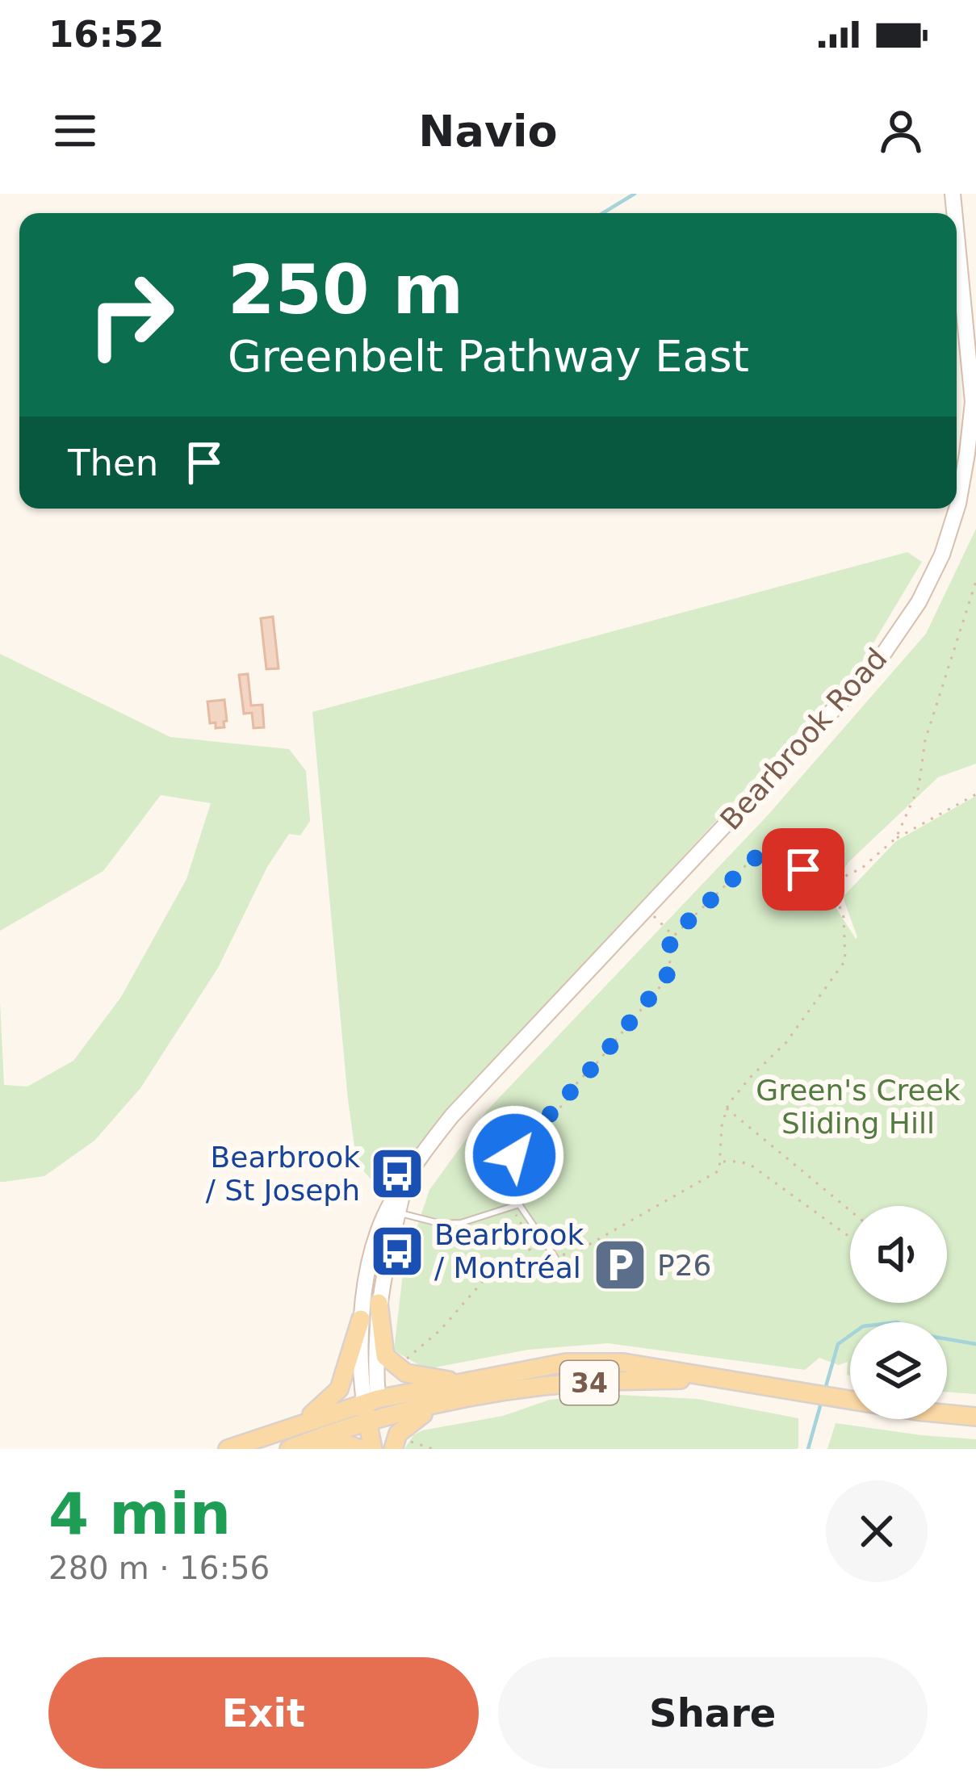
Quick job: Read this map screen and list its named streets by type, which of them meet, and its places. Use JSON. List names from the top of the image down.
{
  "streets": {
    "main road": ["Bearbrook Road", "34"]
  },
  "crossings": [
    ["Bearbrook Road", "34"]
  ],
  "parks": ["Green's Creek Sliding Hill"],
  "places": {
    "bus stop": ["Bearbrook / St Joseph", "Bearbrook / Montréal"],
    "parking": ["P26"]
  },
  "page": {
    "status": "16:52",
    "header": "Navio",
    "turn": ["250 m", "Greenbelt Pathway East"],
    "then": "Then",
    "heading": ["4 min", "280 m · 16:56"],
    "buttons": ["Exit", "Share"]
  }
}
